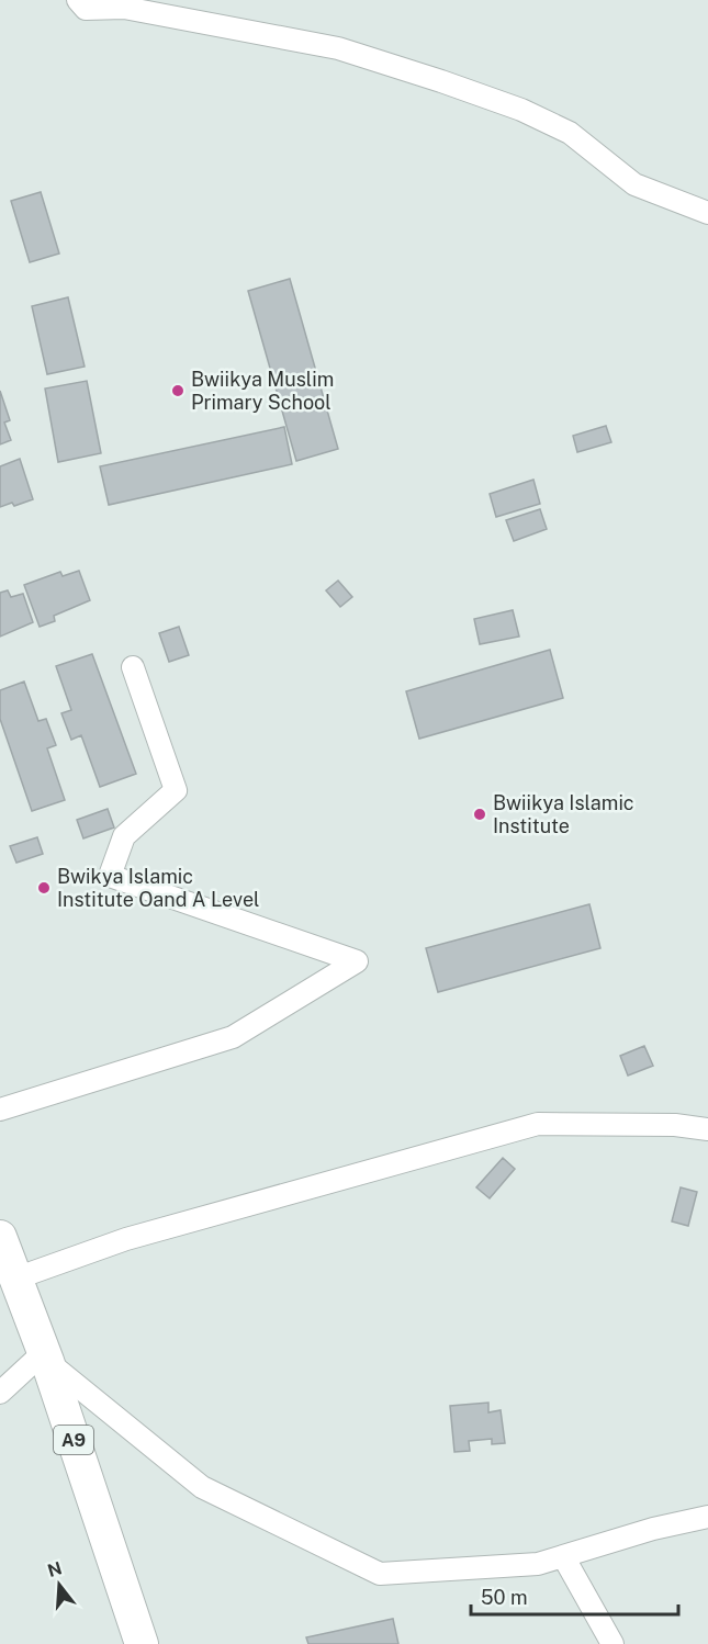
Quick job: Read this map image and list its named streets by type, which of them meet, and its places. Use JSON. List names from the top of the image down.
{
  "streets": {
    "main road": ["A9"]
  },
  "places": ["Bwiikya Muslim Primary School", "Bwiikya Islamic Institute", "Bwikya Islamic Institute Oand A Level"],
  "scale_bar": "50 m",
  "north": "top"
}
